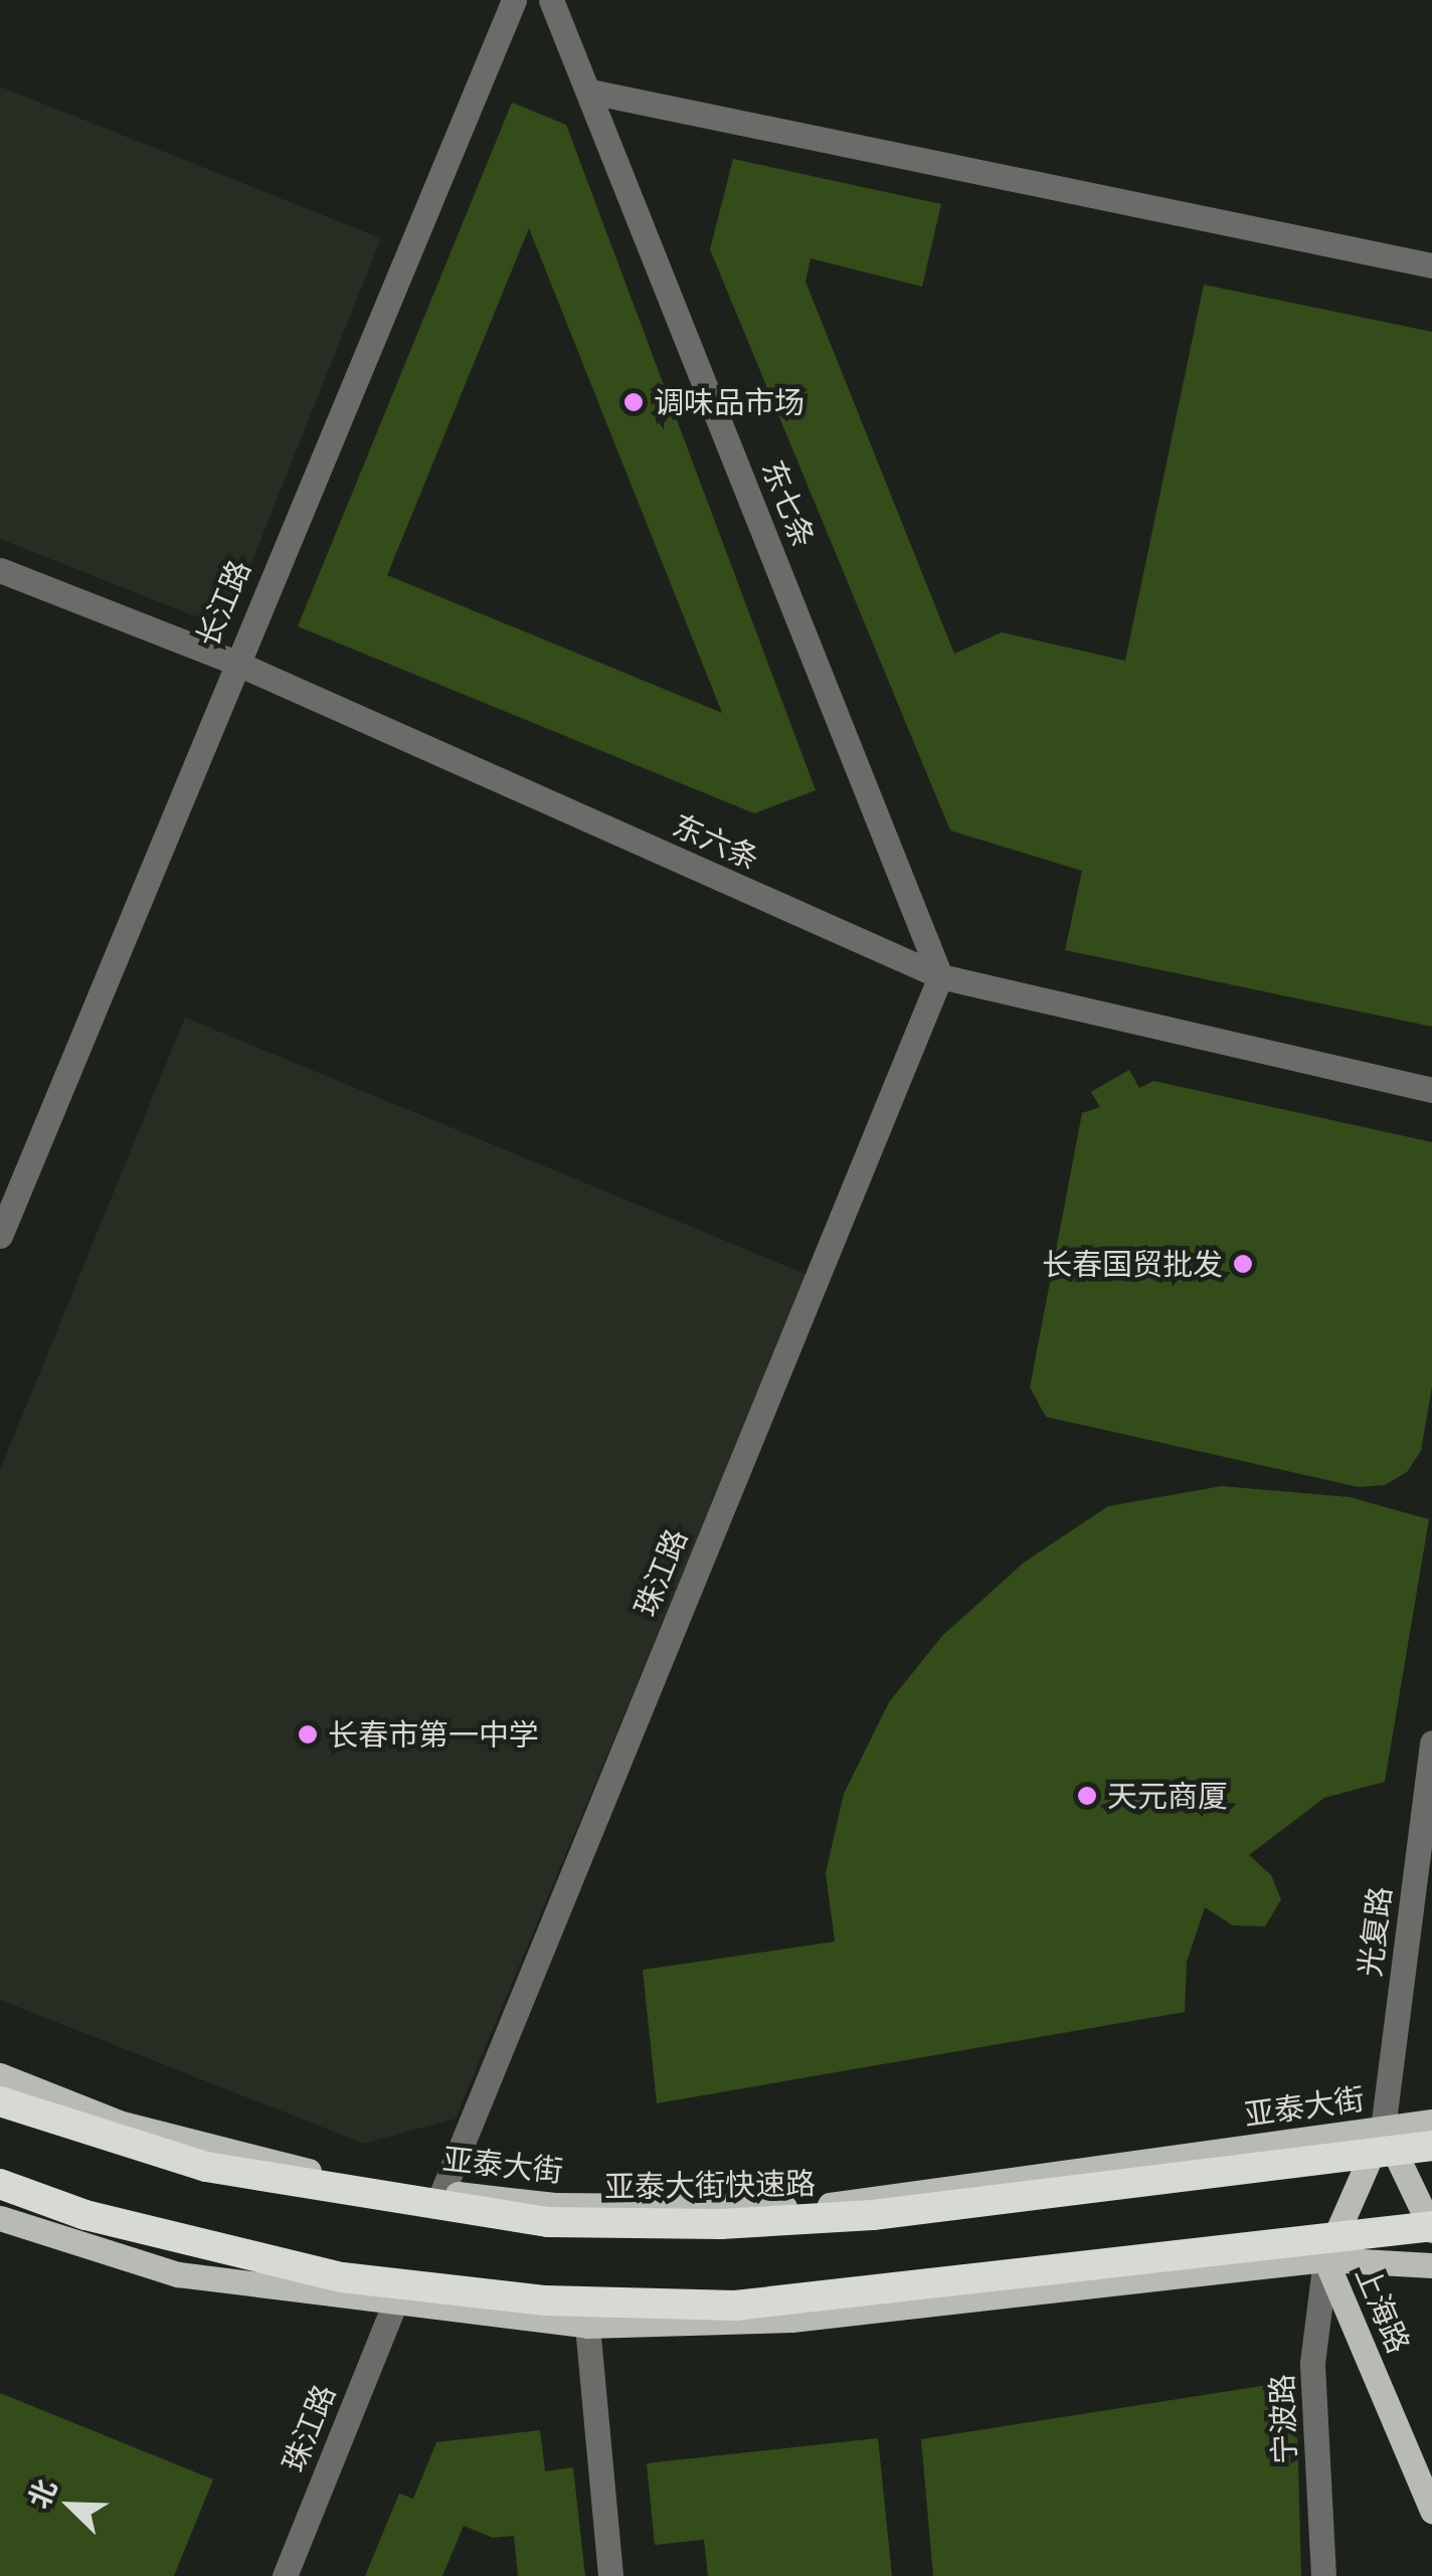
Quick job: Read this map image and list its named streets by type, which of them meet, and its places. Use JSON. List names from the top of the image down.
{
  "streets": {
    "highway": ["亚泰大街快速路"],
    "main road": ["亚泰大街", "上海路"],
    "street": [
      "东七条",
      "长江路",
      "东六条",
      "珠江路",
      "光复路",
      "宁波路"
    ]
  },
  "crossings": [
    ["东七条", "东六条"],
    ["东七条", "珠江路"],
    ["长江路", "东六条"],
    ["东六条", "珠江路"],
    ["珠江路", "亚泰大街"],
    ["光复路", "亚泰大街"],
    ["光复路", "上海路"],
    ["亚泰大街", "上海路"],
    ["上海路", "宁波路"]
  ],
  "places": [
    "调味品市场",
    "长春国贸批发",
    "长春市第一中学",
    "天元商厦"
  ],
  "north": "top left"
}
